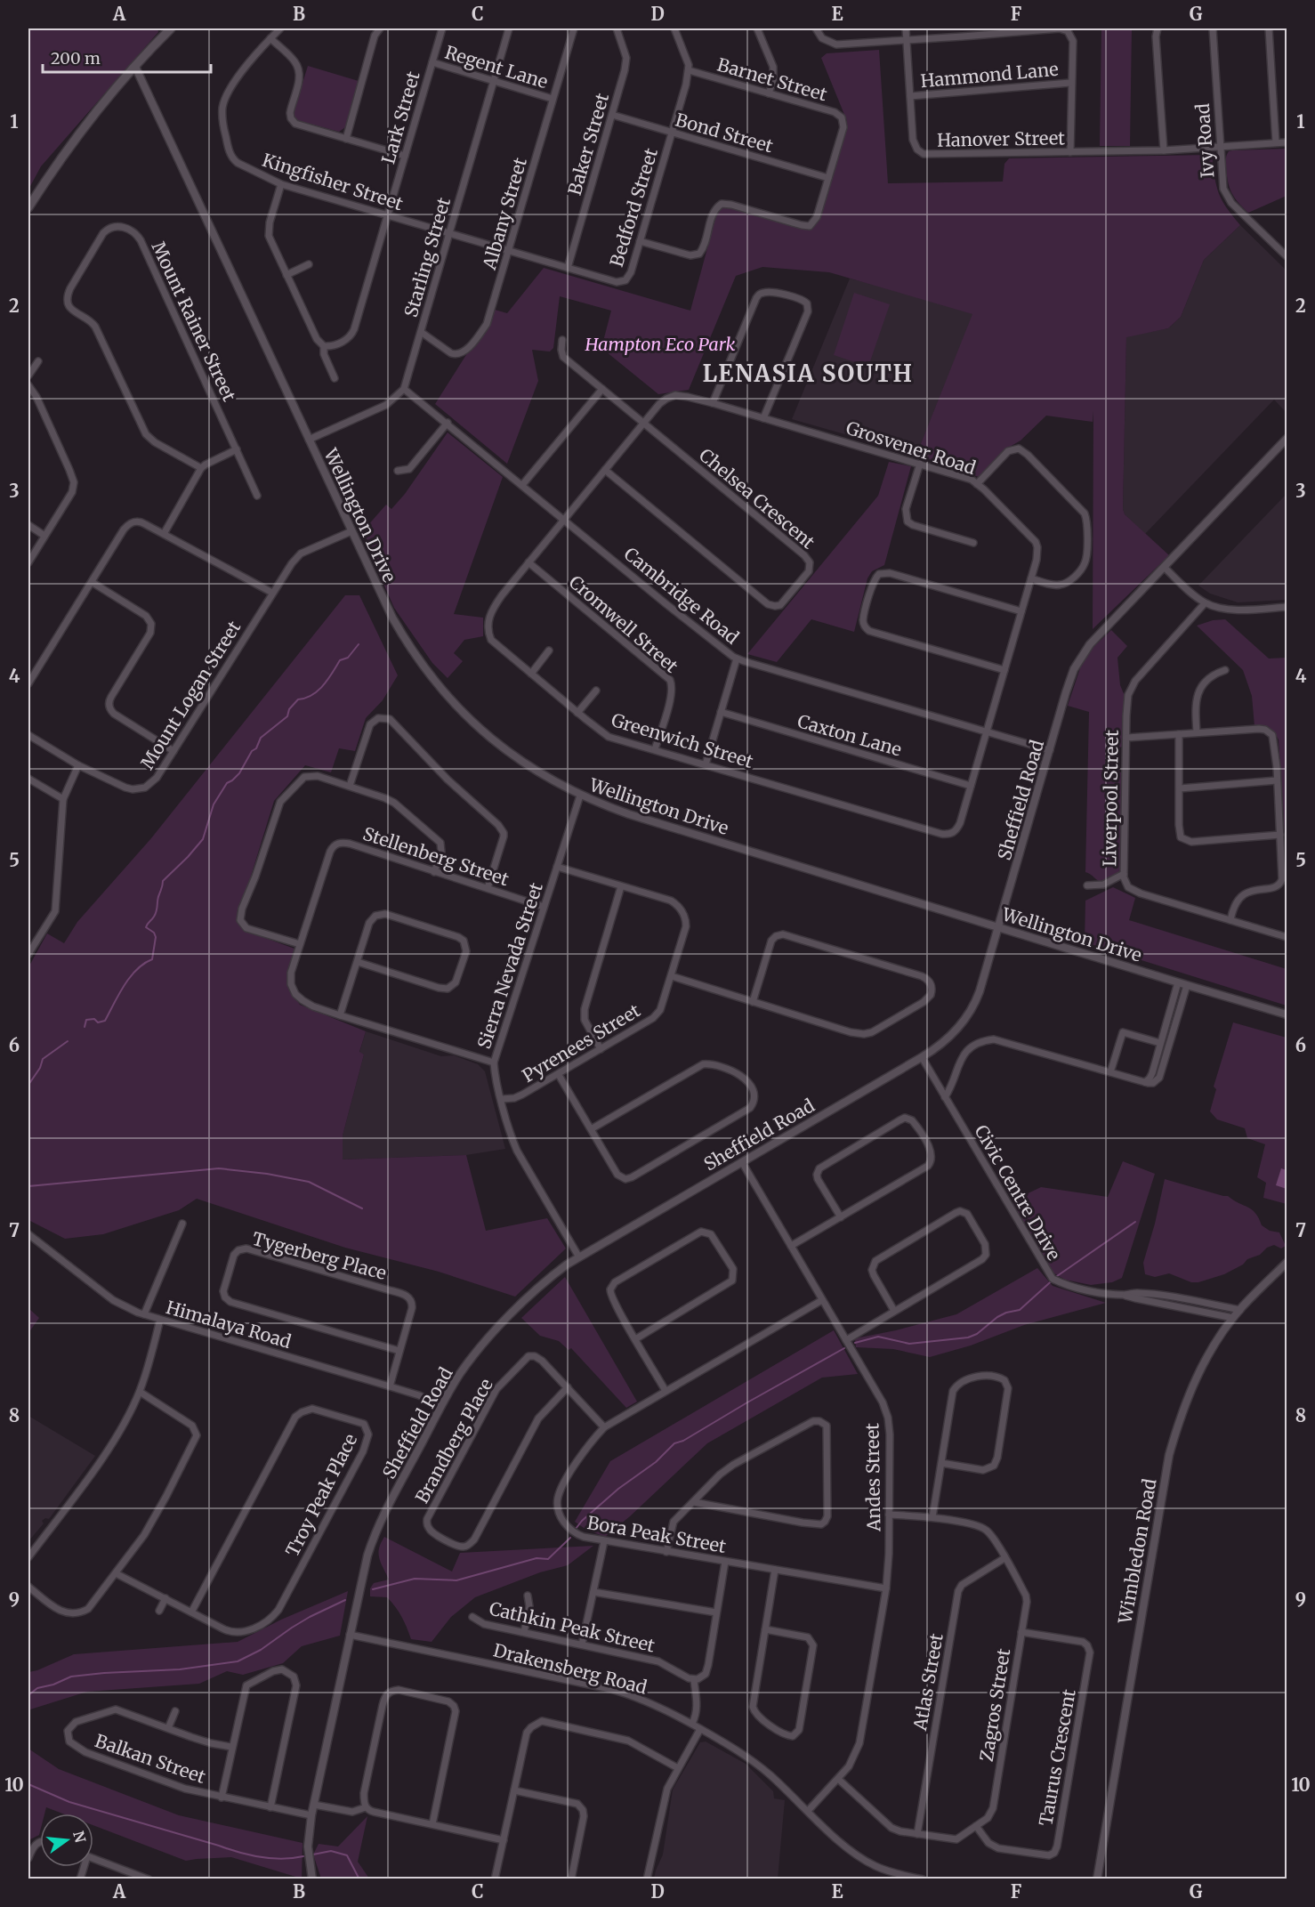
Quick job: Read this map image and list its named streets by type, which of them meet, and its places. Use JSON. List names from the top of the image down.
{
  "streets": {
    "street": [
      "Regent Lane",
      "Hammond Lane",
      "Barnet Street",
      "Lark Street",
      "Bond Street",
      "Hanover Street",
      "Ivy Road",
      "Baker Street",
      "Kingfisher Street",
      "Bedford Street",
      "Albany Street",
      "Starling Street",
      "Mount Rainer Street",
      "Grosvener Road",
      "Chelsea Crescent",
      "Wellington Drive",
      "Cambridge Road",
      "Cromwell Street",
      "Mount Logan Street",
      "Caxton Lane",
      "Greenwich Street",
      "Liverpool Street",
      "Sheffield Road",
      "Stellenberg Street",
      "Sierra Nevada Street",
      "Pyrenees Street",
      "Civic Centre Drive",
      "Tygerberg Place",
      "Himalaya Road",
      "Brandberg Place",
      "Andes Street",
      "Troy Peak Place",
      "Bora Peak Street",
      "Wimbledon Road",
      "Cathkin Peak Street",
      "Drakensberg Road",
      "Atlas Street",
      "Zagros Street",
      "Taurus Crescent",
      "Balkan Street"
    ]
  },
  "crossings": [
    ["Regent Lane", "Lark Street"],
    ["Regent Lane", "Albany Street"],
    ["Regent Lane", "Starling Street"],
    ["Hammond Lane", "Hanover Street"],
    ["Barnet Street", "Bond Street"],
    ["Barnet Street", "Bedford Street"],
    ["Lark Street", "Kingfisher Street"],
    ["Bond Street", "Baker Street"],
    ["Bond Street", "Bedford Street"],
    ["Hanover Street", "Ivy Road"],
    ["Baker Street", "Bedford Street"],
    ["Kingfisher Street", "Bedford Street"],
    ["Kingfisher Street", "Starling Street"],
    ["Bedford Street", "Albany Street"],
    ["Bedford Street", "Starling Street"],
    ["Albany Street", "Starling Street"],
    ["Starling Street", "Cambridge Road"],
    ["Grosvener Road", "Chelsea Crescent"],
    ["Grosvener Road", "Cambridge Road"],
    ["Grosvener Road", "Caxton Lane"],
    ["Grosvener Road", "Greenwich Street"],
    ["Wellington Drive", "Mount Logan Street"],
    ["Wellington Drive", "Sheffield Road"],
    ["Wellington Drive", "Sierra Nevada Street"],
    ["Cambridge Road", "Greenwich Street"],
    ["Cambridge Road", "Sheffield Road"],
    ["Cromwell Street", "Greenwich Street"],
    ["Sheffield Road", "Sierra Nevada Street"],
    ["Sheffield Road", "Civic Centre Drive"],
    ["Sheffield Road", "Himalaya Road"],
    ["Sheffield Road", "Andes Street"],
    ["Sheffield Road", "Drakensberg Road"],
    ["Sheffield Road", "Balkan Street"],
    ["Stellenberg Street", "Sierra Nevada Street"],
    ["Sierra Nevada Street", "Pyrenees Street"],
    ["Civic Centre Drive", "Wimbledon Road"],
    ["Tygerberg Place", "Himalaya Road"],
    ["Brandberg Place", "Bora Peak Street"],
    ["Andes Street", "Bora Peak Street"],
    ["Andes Street", "Drakensberg Road"],
    ["Andes Street", "Zagros Street"],
    ["Atlas Street", "Zagros Street"],
    ["Zagros Street", "Taurus Crescent"]
  ],
  "districts": ["LENASIA SOUTH"],
  "parks": ["Hampton Eco Park"],
  "scale_bar": "200 m",
  "north": "right",
  "grid": {
    "columns": [
      "A",
      "B",
      "C",
      "D",
      "E",
      "F",
      "G"
    ],
    "rows": [
      "1",
      "2",
      "3",
      "4",
      "5",
      "6",
      "7",
      "8",
      "9",
      "10"
    ]
  }
}
